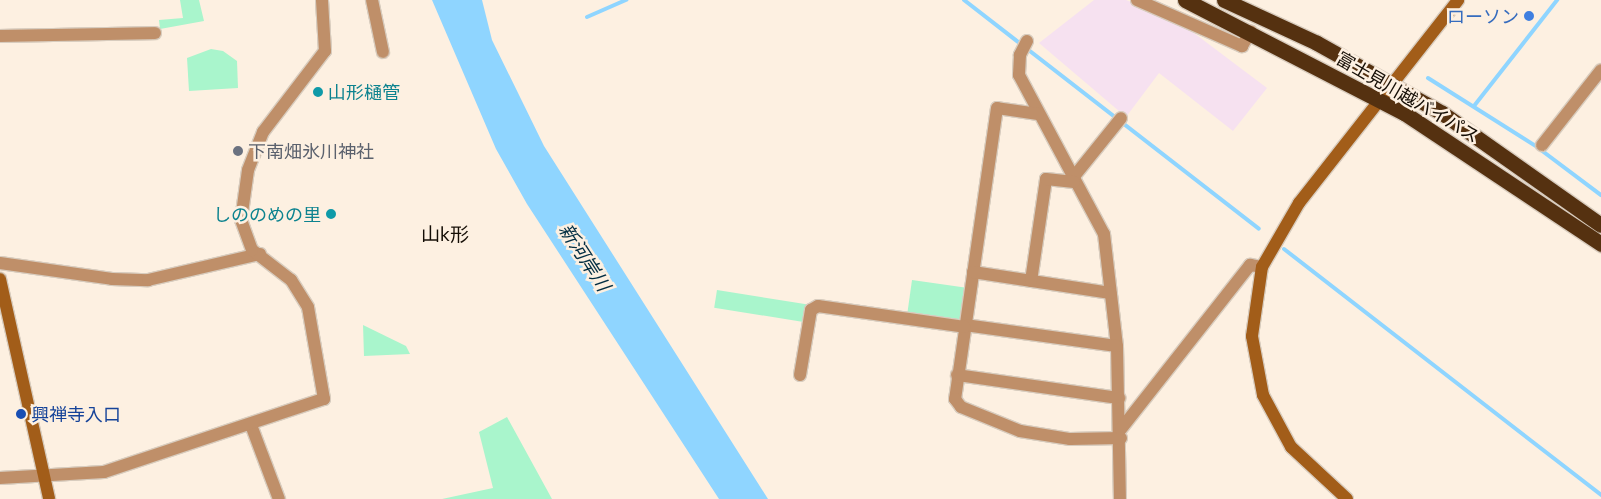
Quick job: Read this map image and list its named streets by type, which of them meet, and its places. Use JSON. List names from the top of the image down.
{
  "streets": {
    "highway": ["富士見川越バイパス"]
  },
  "districts": ["山k形"],
  "water": ["新河岸川"],
  "places": [
    "ローソン",
    "山形樋管",
    "下南畑氷川神社",
    "しののめの里",
    "興禅寺入口"
  ]
}
